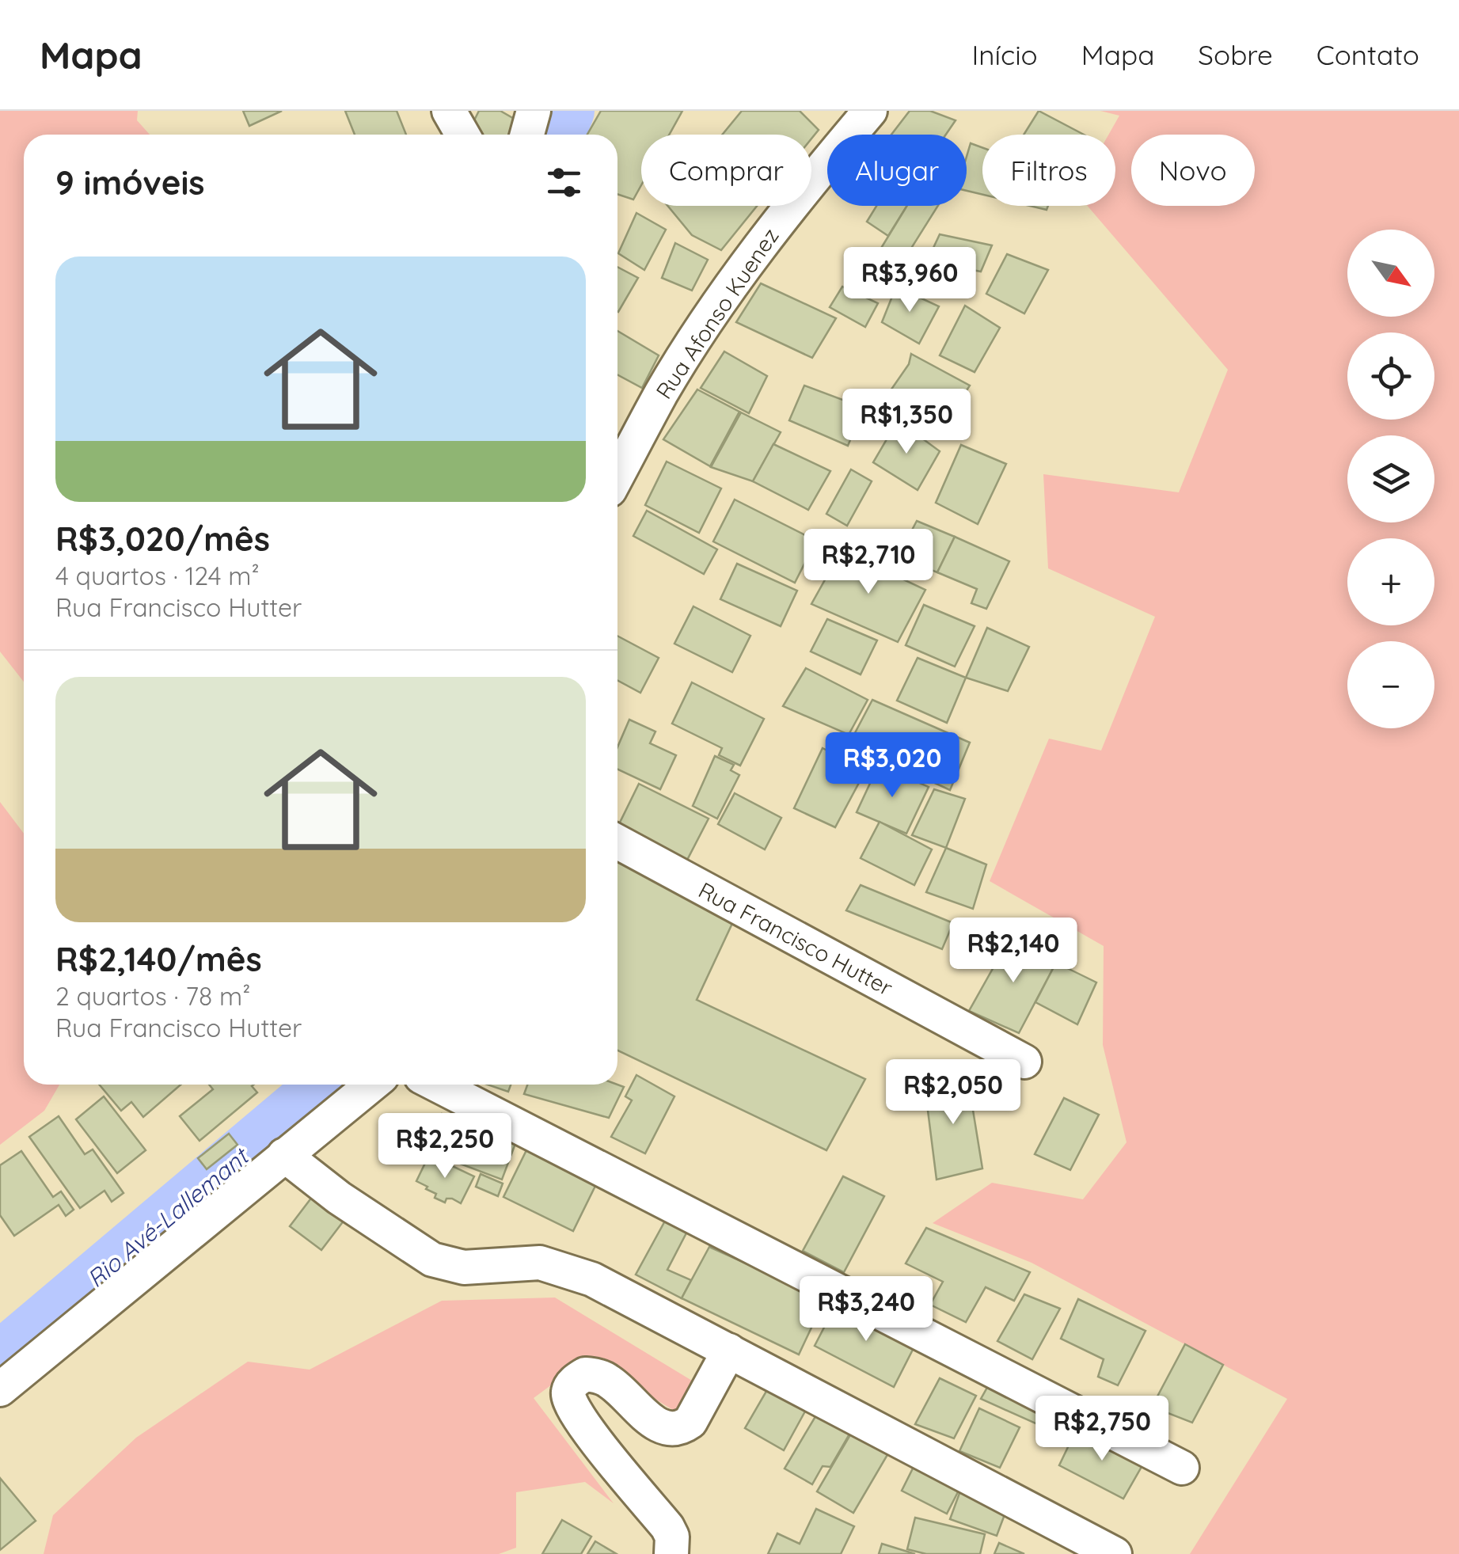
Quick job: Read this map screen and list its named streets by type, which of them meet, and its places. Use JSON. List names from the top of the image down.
{
  "streets": {
    "street": ["Rua Afonso Kuenez", "Rua Francisco Hutter"]
  },
  "water": ["Rio Avé‐Lallemant"],
  "north": "bottom right",
  "page": {
    "header": "Mapa",
    "nav": [
      "Início",
      "Mapa",
      "Sobre",
      "Contato"
    ],
    "chip": [
      "Comprar",
      "Alugar",
      "Filtros",
      "Novo"
    ],
    "heading": "9 imóveis",
    "map_buttons": ["+", "−"],
    "list": [
      {
        "name": "R$3,020/mês",
        "note": "4 quartos · 124 m² · Rua Francisco Hutter"
      },
      {
        "name": "R$2,140/mês",
        "note": "2 quartos · 78 m² · Rua Francisco Hutter"
      }
    ],
    "price": [
      "R$3,960",
      "R$1,350",
      "R$2,710",
      "R$3,020",
      "R$2,140",
      "R$2,050",
      "R$2,250",
      "R$3,240",
      "R$2,750"
    ]
  }
}
